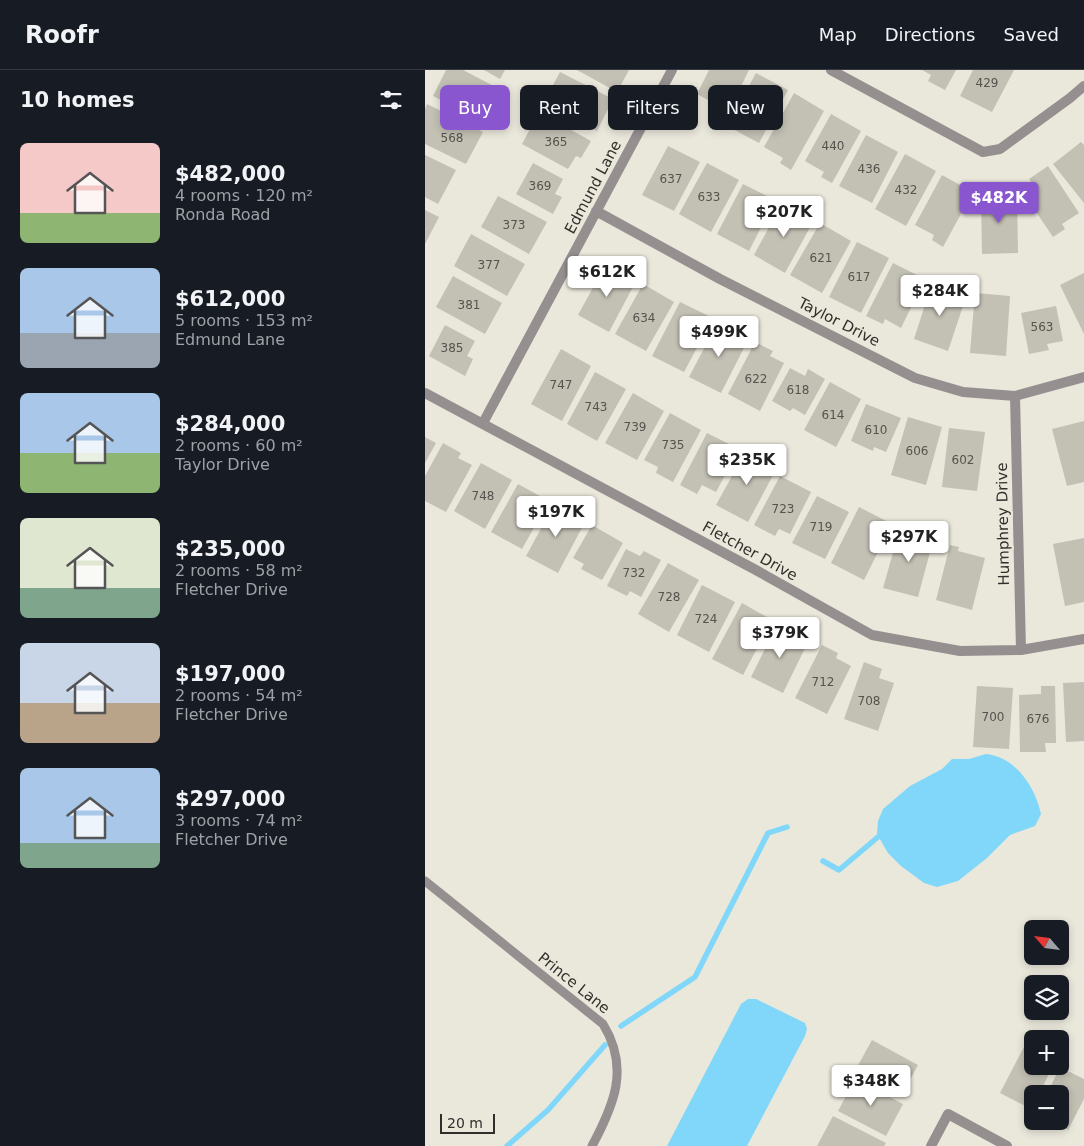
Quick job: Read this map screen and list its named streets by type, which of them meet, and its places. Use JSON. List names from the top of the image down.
{
  "streets": {
    "street": [
      "Edmund Lane",
      "Taylor Drive",
      "Humphrey Drive",
      "Fletcher Drive"
    ],
    "lane": ["Prince Lane"]
  },
  "crossings": [
    ["Edmund Lane", "Taylor Drive"],
    ["Edmund Lane", "Fletcher Drive"],
    ["Taylor Drive", "Humphrey Drive"],
    ["Humphrey Drive", "Fletcher Drive"]
  ],
  "house_numbers": [
    "429",
    "568",
    "365",
    "440",
    "436",
    "637",
    "369",
    "432",
    "633",
    "373",
    "621",
    "377",
    "617",
    "381",
    "634",
    "563",
    "385",
    "622",
    "747",
    "618",
    "743",
    "614",
    "739",
    "610",
    "735",
    "606",
    "602",
    "748",
    "723",
    "719",
    "732",
    "728",
    "724",
    "712",
    "708",
    "700",
    "676"
  ],
  "scale_bar": "20 m",
  "north": "top left",
  "page": {
    "header": "Roofr",
    "nav": ["Map", "Directions", "Saved"],
    "heading": "10 homes",
    "chip": [
      "Buy",
      "Rent",
      "Filters",
      "New"
    ],
    "list": [
      {
        "name": "$482,000",
        "note": "4 rooms · 120 m² · Ronda Road"
      },
      {
        "name": "$612,000",
        "note": "5 rooms · 153 m² · Edmund Lane"
      },
      {
        "name": "$284,000",
        "note": "2 rooms · 60 m² · Taylor Drive"
      },
      {
        "name": "$235,000",
        "note": "2 rooms · 58 m² · Fletcher Drive"
      },
      {
        "name": "$197,000",
        "note": "2 rooms · 54 m² · Fletcher Drive"
      },
      {
        "name": "$297,000",
        "note": "3 rooms · 74 m² · Fletcher Drive"
      }
    ],
    "price": [
      "$482K",
      "$207K",
      "$612K",
      "$284K",
      "$499K",
      "$235K",
      "$197K",
      "$297K",
      "$379K",
      "$348K"
    ],
    "map_buttons": ["+", "−"],
    "scale": "20 m"
  }
}
